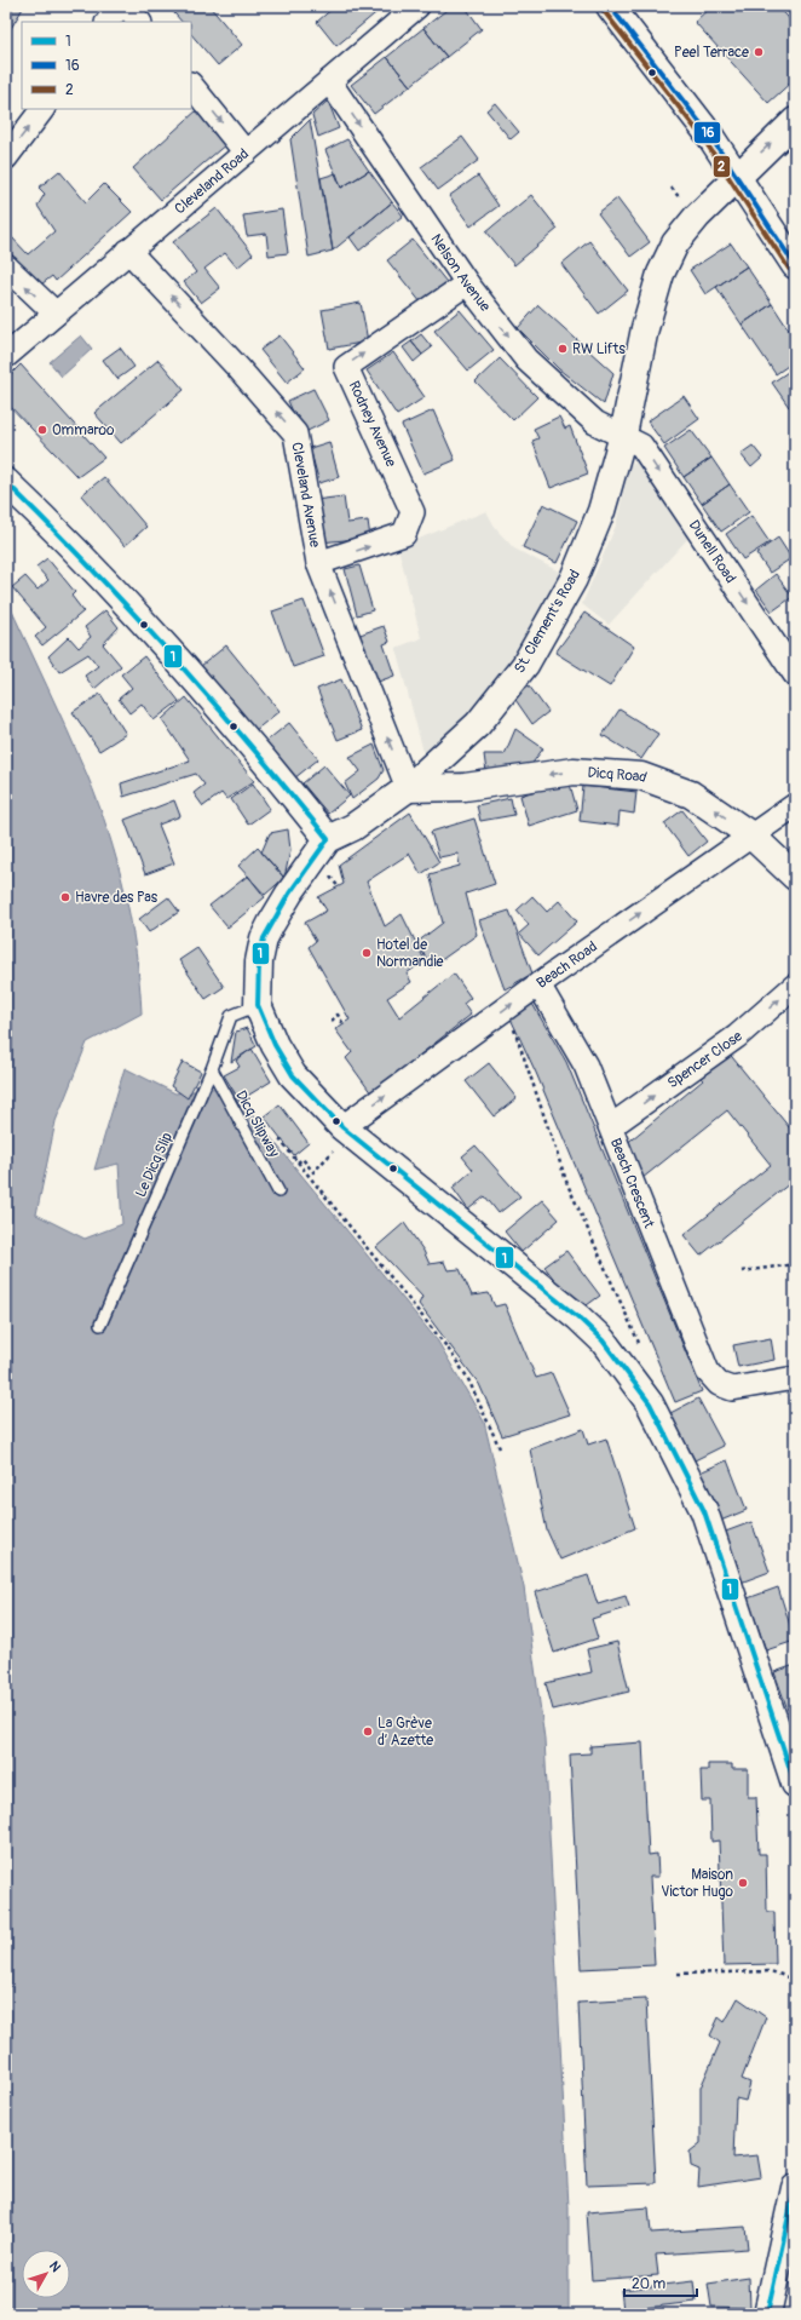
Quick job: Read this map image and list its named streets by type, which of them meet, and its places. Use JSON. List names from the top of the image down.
{
  "streets": {
    "main road": ["St. Clement's Road", "Dicq Road"],
    "street": [
      "Cleveland Road",
      "Nelson Avenue",
      "Rodney Avenue",
      "Cleveland Avenue",
      "Dunell Road",
      "Beach Road",
      "Spencer Close",
      "Beach Crescent"
    ],
    "lane": ["Dicq Slipway", "Le Dicq Slip"]
  },
  "crossings": [
    ["Cleveland Road", "Nelson Avenue"],
    ["Cleveland Road", "Cleveland Avenue"],
    ["Nelson Avenue", "Rodney Avenue"],
    ["Nelson Avenue", "Dunell Road"],
    ["Nelson Avenue", "St. Clement's Road"],
    ["Rodney Avenue", "Cleveland Avenue"],
    ["Cleveland Avenue", "St. Clement's Road"],
    ["Cleveland Avenue", "Dicq Road"],
    ["Dunell Road", "St. Clement's Road"],
    ["St. Clement's Road", "Dicq Road"],
    ["Dicq Road", "Beach Road"],
    ["Beach Road", "Beach Crescent"],
    ["Spencer Close", "Beach Crescent"],
    ["Dicq Slipway", "Le Dicq Slip"]
  ],
  "one_way": [
    "Nelson Avenue",
    "Cleveland Avenue",
    "Dunell Road",
    "Dicq Road",
    "Beach Road",
    "Spencer Close"
  ],
  "places": [
    "Peel Terrace",
    "RW Lifts",
    "Ommaroo",
    "Havre des Pas",
    "Hotel de Normandie",
    "La Grève d’ Azette",
    "Maison Victor Hugo"
  ],
  "lines": ["transit line 16", "transit line 2", "transit line 1"],
  "legend": ["1", "16", "2"],
  "scale_bar": "20 m",
  "north": "top right"
}
